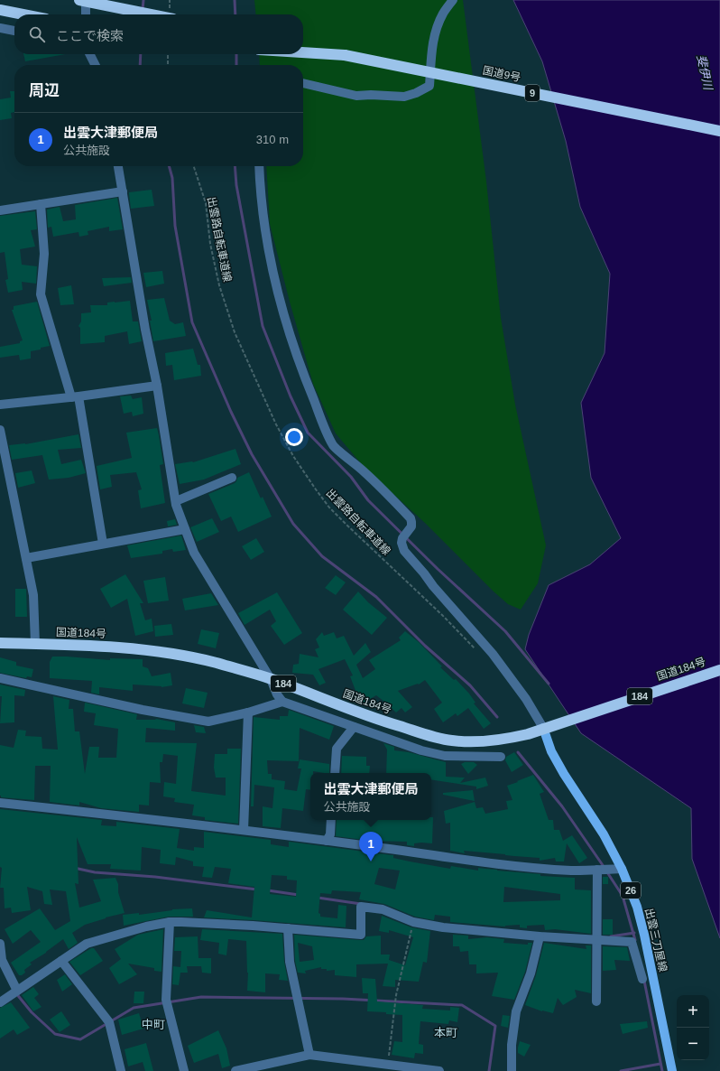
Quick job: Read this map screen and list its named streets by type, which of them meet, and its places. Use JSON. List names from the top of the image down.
{
  "streets": {
    "highway": [
      "国道9号",
      "9",
      "国道184号",
      "184"
    ],
    "main road": ["26", "出雲三刀屋線"],
    "path": ["出雲路自転車道線"]
  },
  "crossings": [
    ["国道9号", "9"],
    ["国道184号", "出雲三刀屋線"]
  ],
  "districts": ["中町", "本町"],
  "water": ["斐伊川"],
  "page": {
    "search": "ここで検索",
    "heading": "周辺",
    "list": [
      {
        "mark": "1",
        "name": "出雲大津郵便局",
        "note": "公共施設",
        "value": "310 m"
      }
    ],
    "popup": ["出雲大津郵便局", "公共施設"],
    "pins": "1",
    "map_buttons": ["+", "−"]
  }
}
